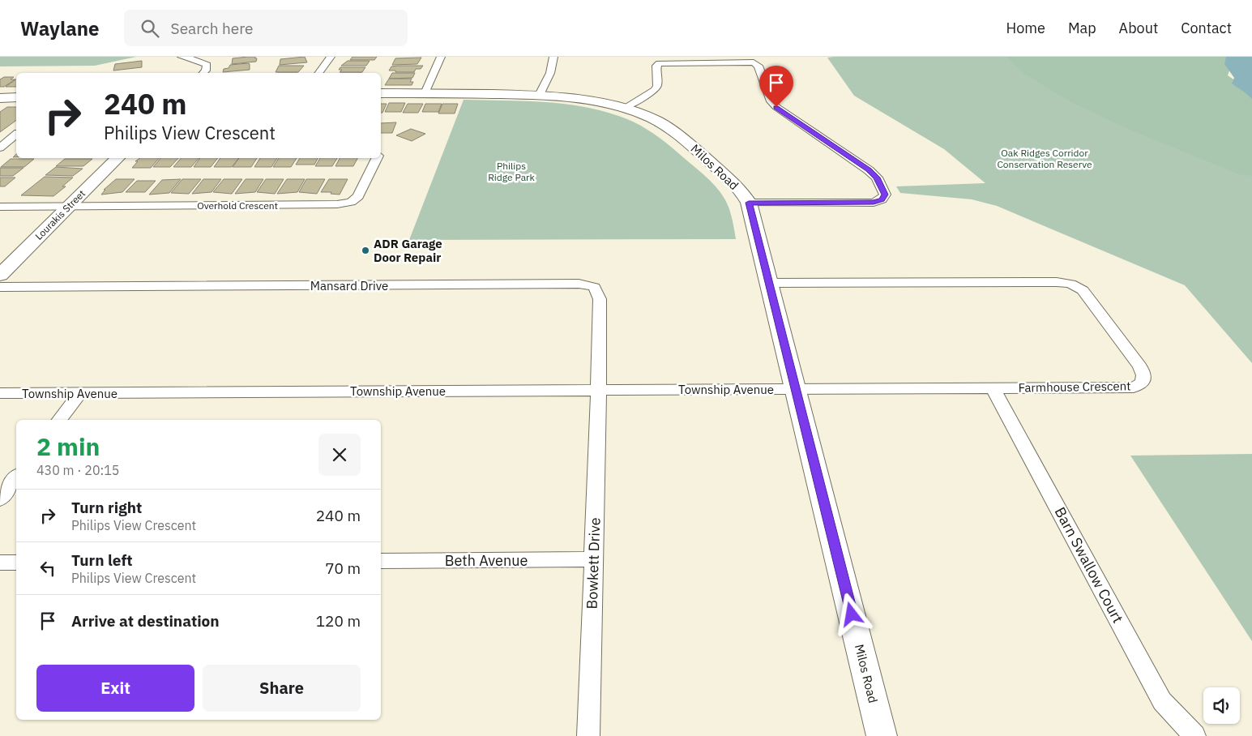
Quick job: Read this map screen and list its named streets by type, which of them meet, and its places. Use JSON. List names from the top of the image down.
{
  "streets": {
    "street": [
      "Milos Road",
      "Overhold Crescent",
      "Lourakis Street",
      "Mansard Drive",
      "Farmhouse Crescent",
      "Township Avenue",
      "Beth Avenue",
      "Bowkett Drive",
      "Barn Swallow Court"
    ]
  },
  "crossings": [
    ["Milos Road", "Farmhouse Crescent"],
    ["Milos Road", "Township Avenue"],
    ["Overhold Crescent", "Lourakis Street"],
    ["Mansard Drive", "Township Avenue"],
    ["Mansard Drive", "Bowkett Drive"],
    ["Farmhouse Crescent", "Township Avenue"],
    ["Farmhouse Crescent", "Barn Swallow Court"],
    ["Township Avenue", "Bowkett Drive"],
    ["Beth Avenue", "Bowkett Drive"]
  ],
  "parks": ["Oak Ridges Corridor Conservation Reserve", "Philips Ridge Park"],
  "places": ["ADR Garage Door Repair"],
  "page": {
    "header": "Waylane",
    "search": "Search here",
    "nav": [
      "Home",
      "Map",
      "About",
      "Contact"
    ],
    "turn": ["240 m", "Philips View Crescent"],
    "heading": ["2 min", "430 m · 20:15"],
    "list": [
      {
        "name": "Turn right",
        "note": "Philips View Crescent",
        "value": "240 m"
      },
      {
        "name": "Turn left",
        "note": "Philips View Crescent",
        "value": "70 m"
      },
      {
        "name": "Arrive at destination",
        "value": "120 m"
      }
    ],
    "buttons": ["Exit", "Share"]
  }
}
